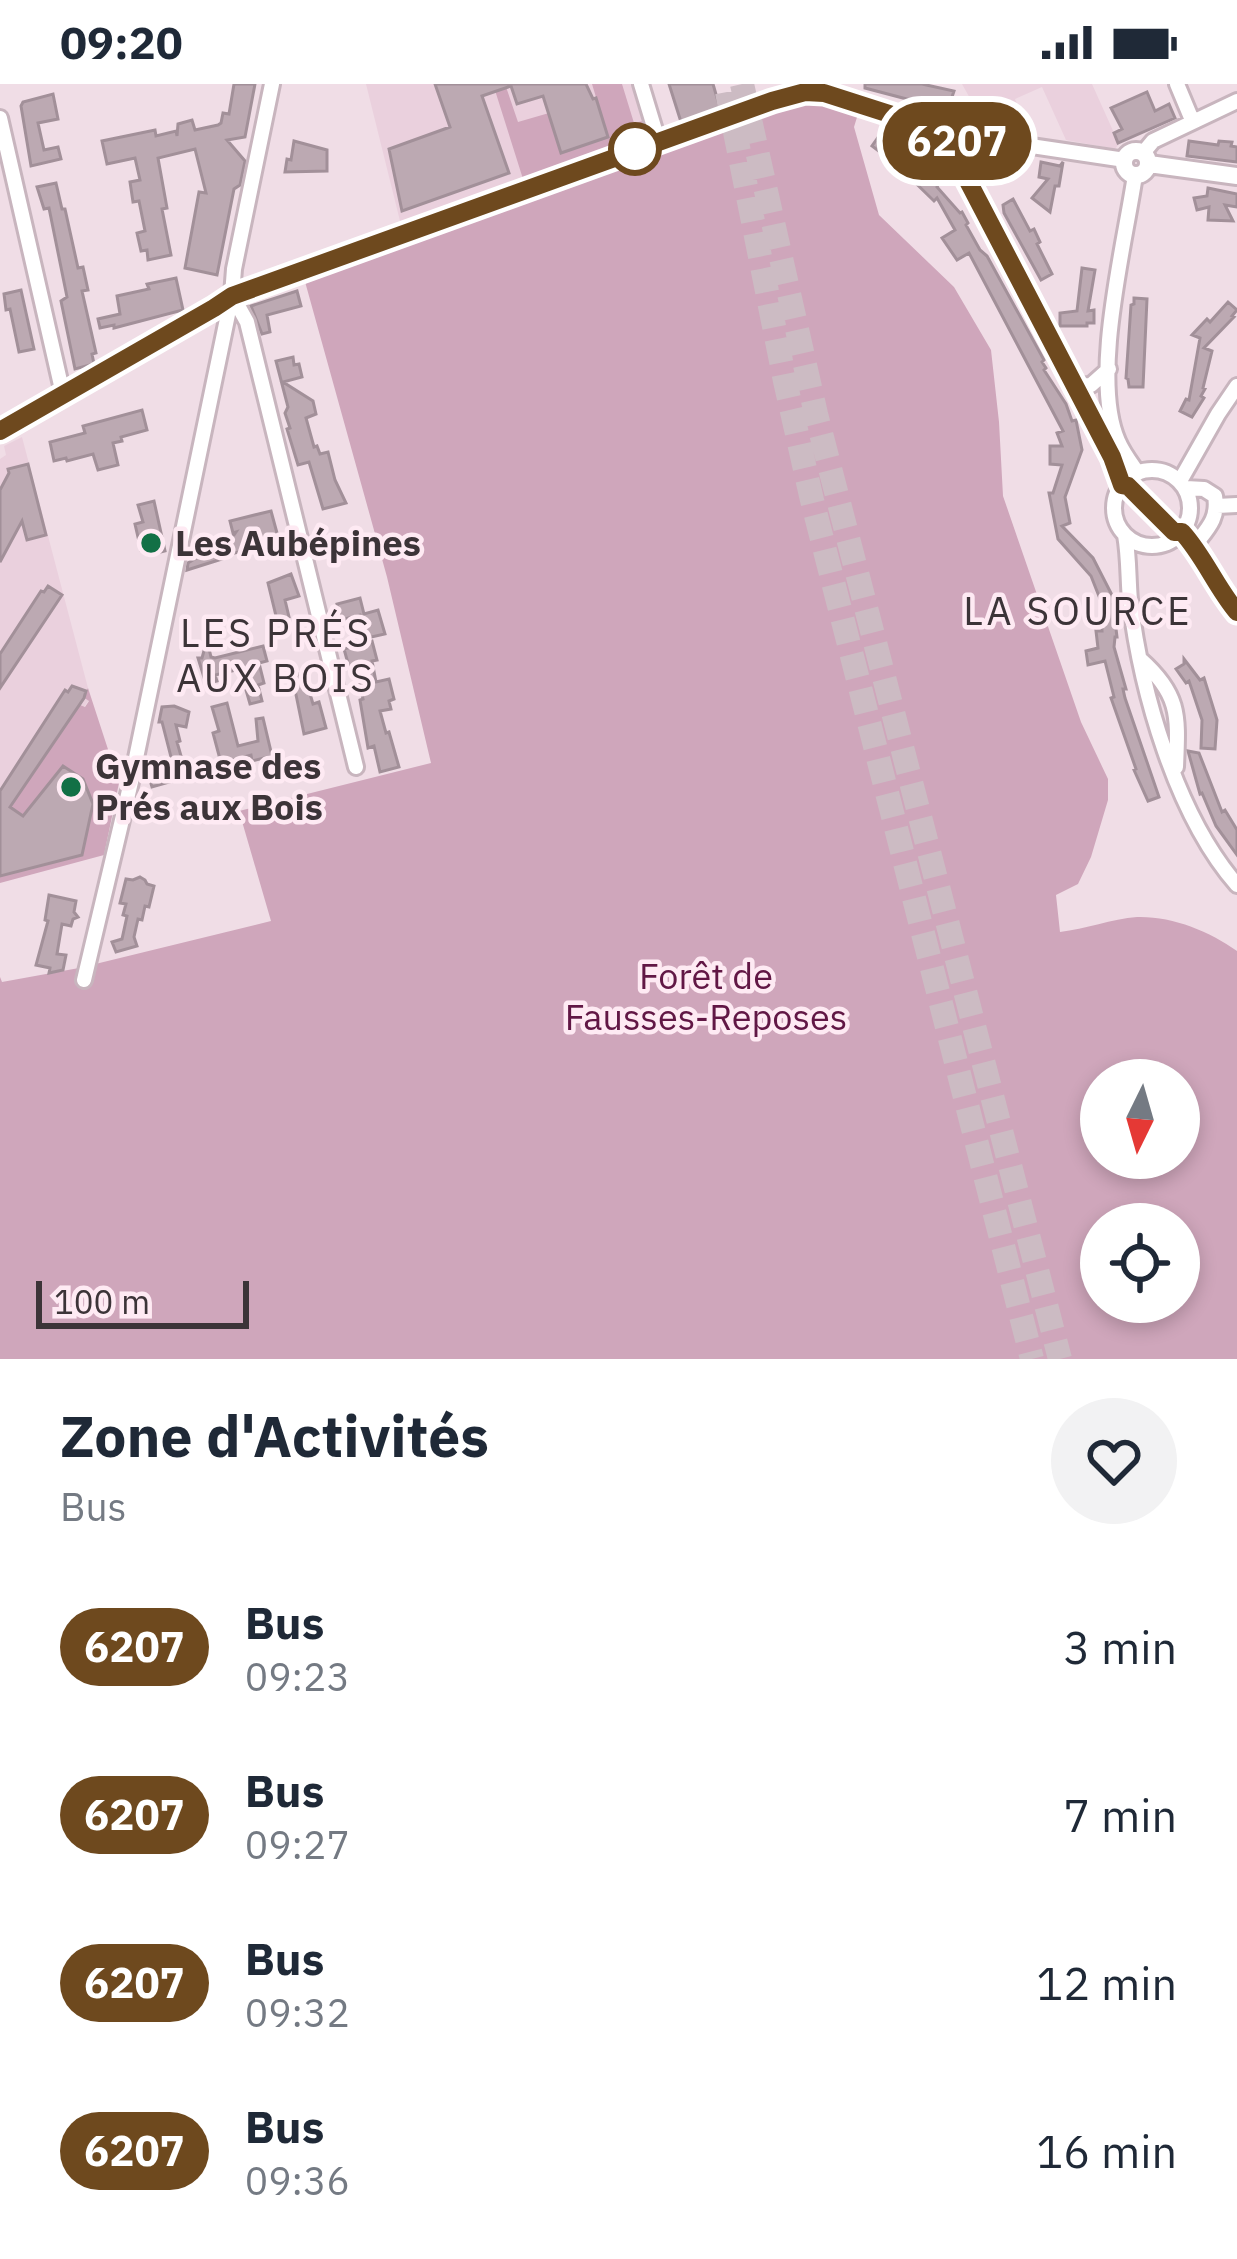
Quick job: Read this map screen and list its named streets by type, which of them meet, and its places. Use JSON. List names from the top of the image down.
{
  "districts": ["LA SOURCE", "LES PRÉS AUX BOIS"],
  "parks": ["Forêt de Fausses-Reposes"],
  "places": ["Les Aubépines", "Gymnase des Prés aux Bois"],
  "lines": ["bus line 6207"],
  "scale_bar": "100 m",
  "north": "bottom",
  "page": {
    "status": "09:20",
    "on_map": "6207",
    "scale": "100 m",
    "heading": ["Zone d'Activités", "Bus"],
    "list": [
      {
        "mark": "6207",
        "name": "Bus",
        "note": "09:23",
        "value": "3 min"
      },
      {
        "mark": "6207",
        "name": "Bus",
        "note": "09:27",
        "value": "7 min"
      },
      {
        "mark": "6207",
        "name": "Bus",
        "note": "09:32",
        "value": "12 min"
      },
      {
        "mark": "6207",
        "name": "Bus",
        "note": "09:36",
        "value": "16 min"
      }
    ]
  }
}
